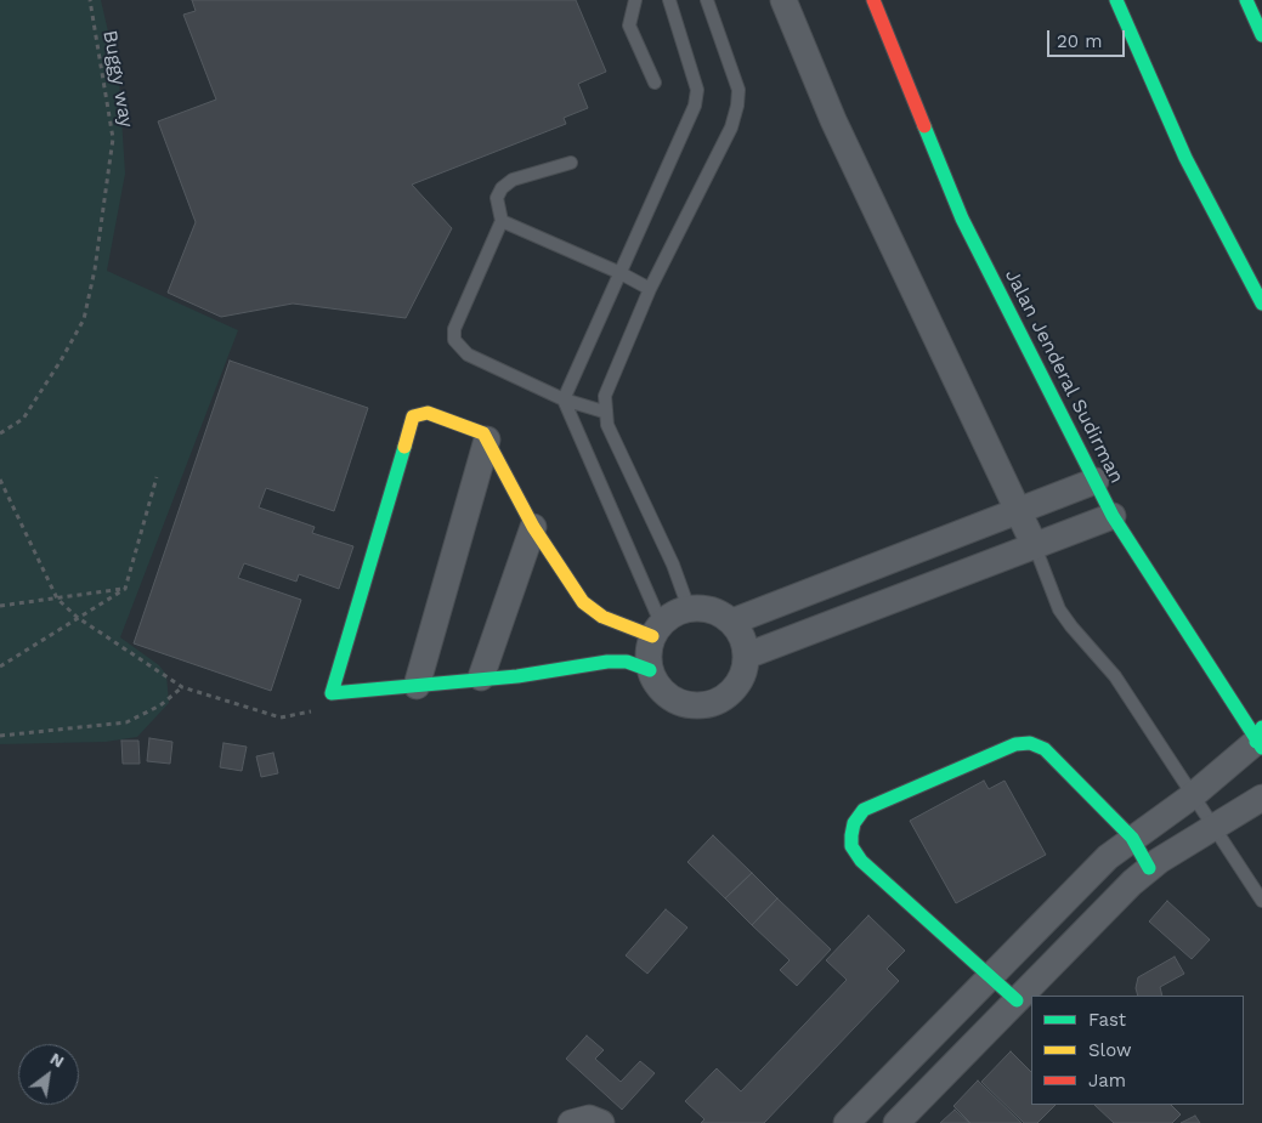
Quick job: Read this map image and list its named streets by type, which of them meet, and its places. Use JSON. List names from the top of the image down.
{
  "streets": {
    "main road": ["Jalan Jenderal Sudirman"],
    "path": ["Buggy way"]
  },
  "legend": ["Fast", "Slow", "Jam"],
  "scale_bar": "20 m",
  "north": "top right"
}
